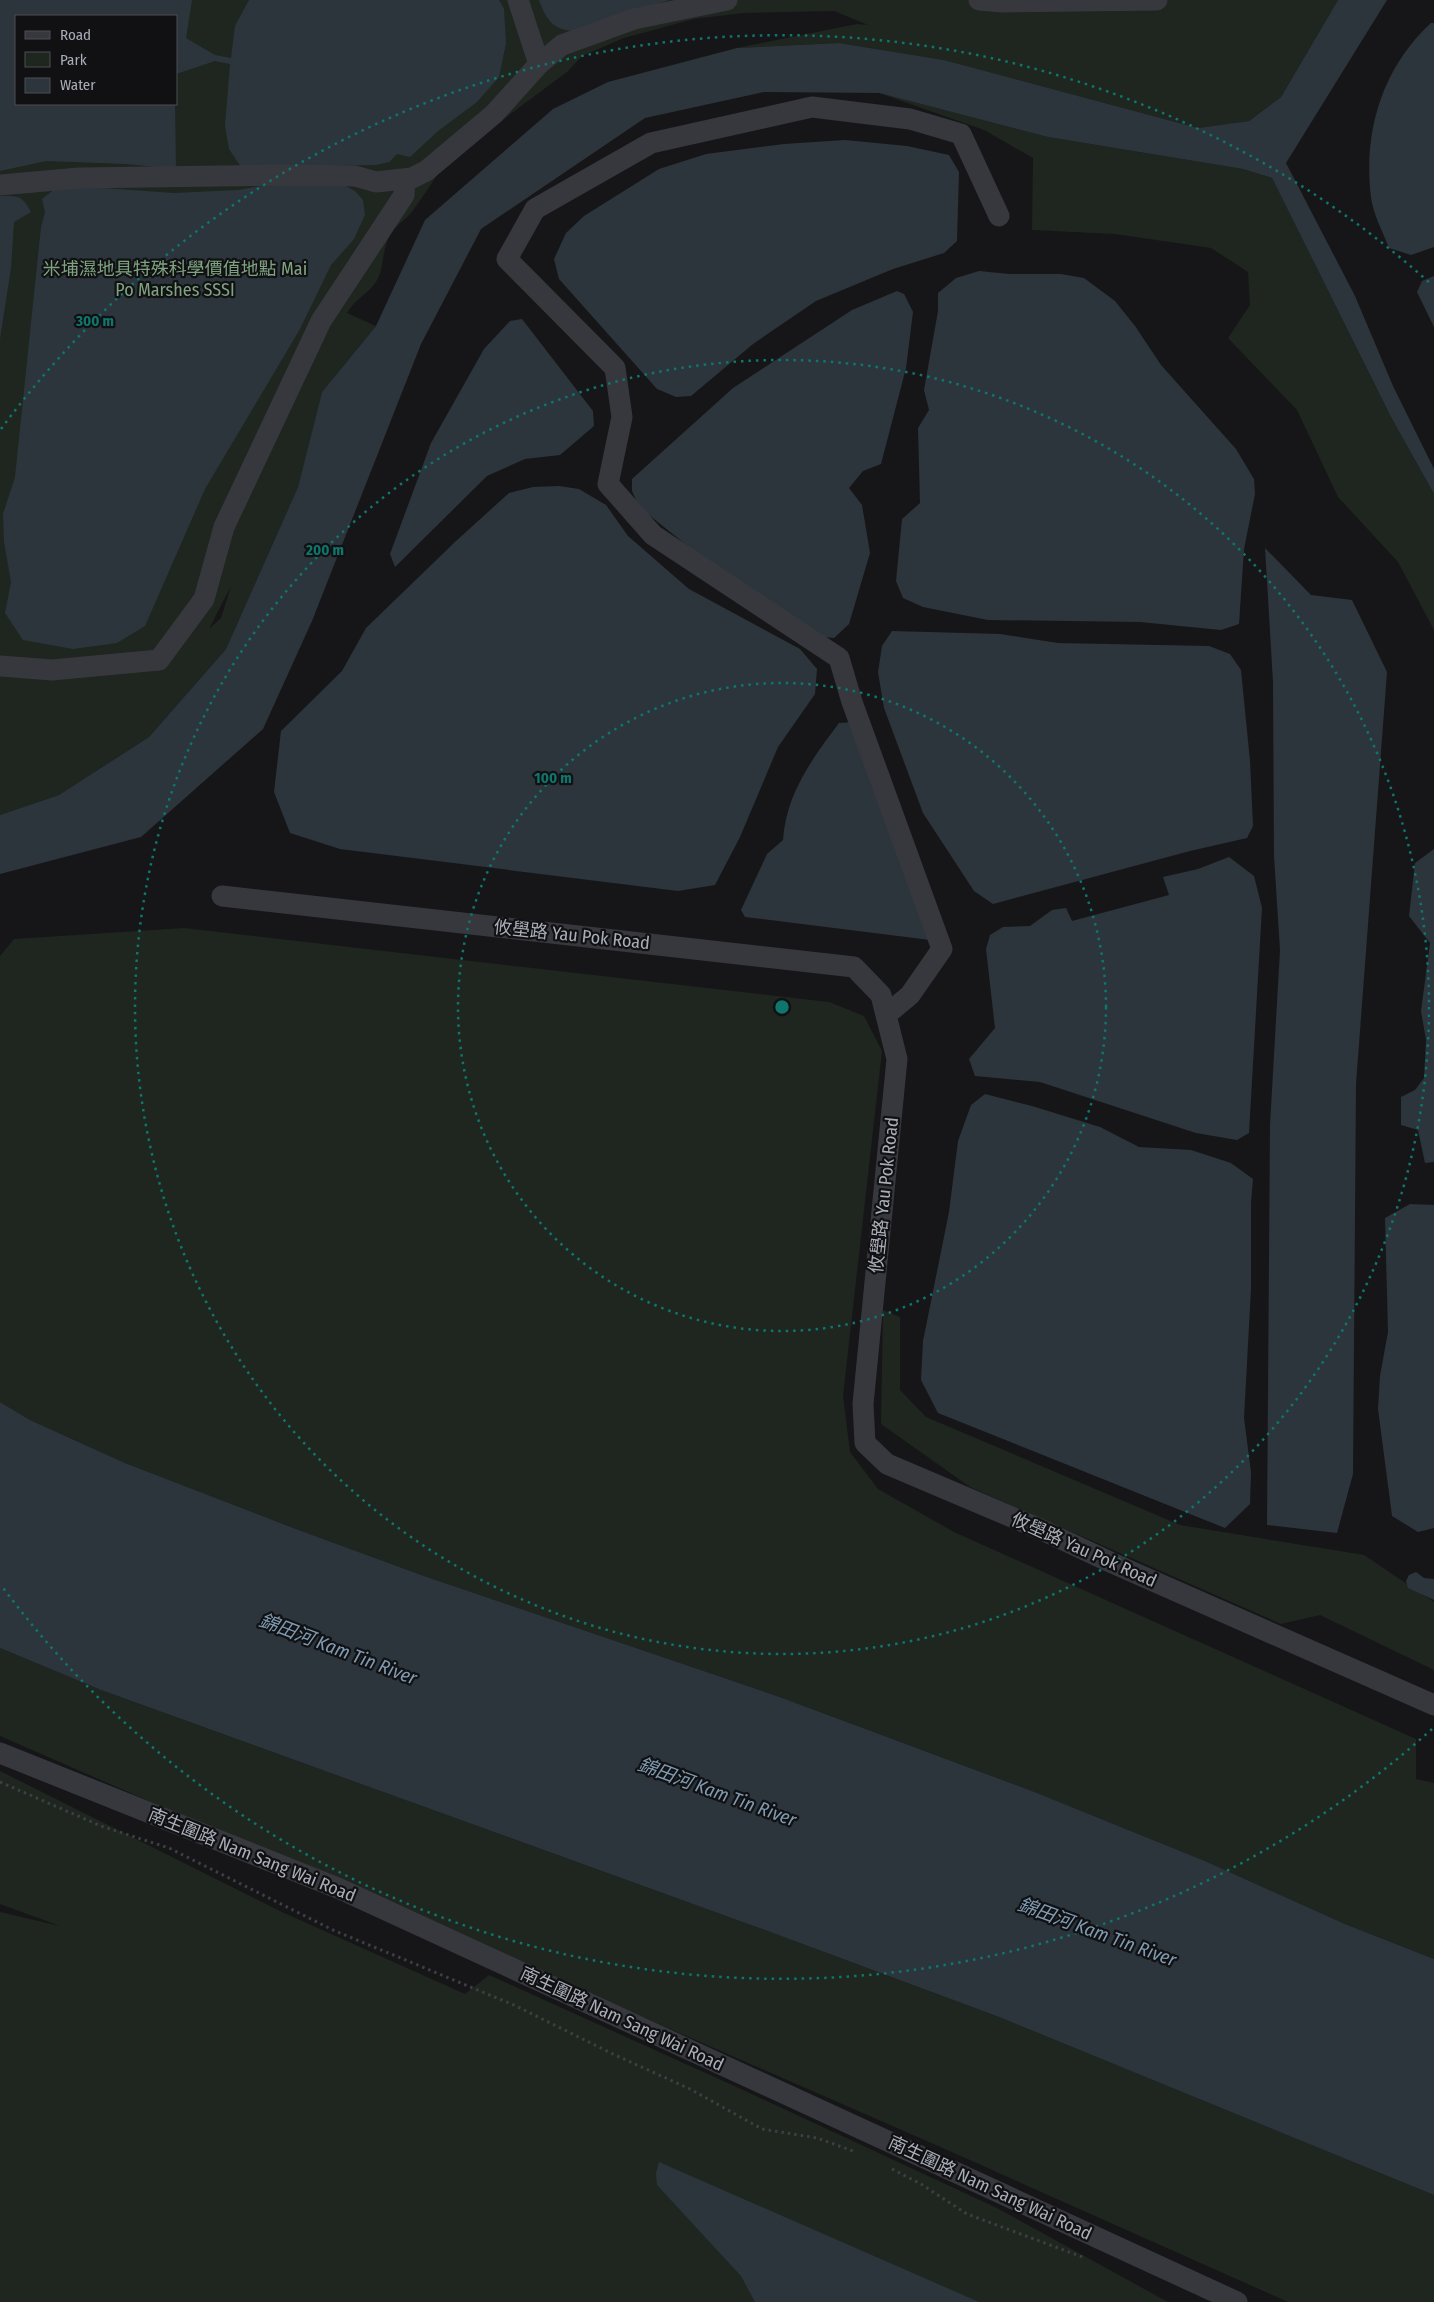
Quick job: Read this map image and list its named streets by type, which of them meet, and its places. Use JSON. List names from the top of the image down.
{
  "streets": {
    "street": ["攸壆路 Yau Pok Road", "南生圍路 Nam Sang Wai Road"]
  },
  "water": ["錦田河 Kam Tin River"],
  "parks": ["米埔濕地具特殊科學價值地點 Mai Po Marshes SSSI"],
  "legend": ["Road", "Park", "Water"],
  "rings": ["300 m", "200 m", "100 m"]
}
